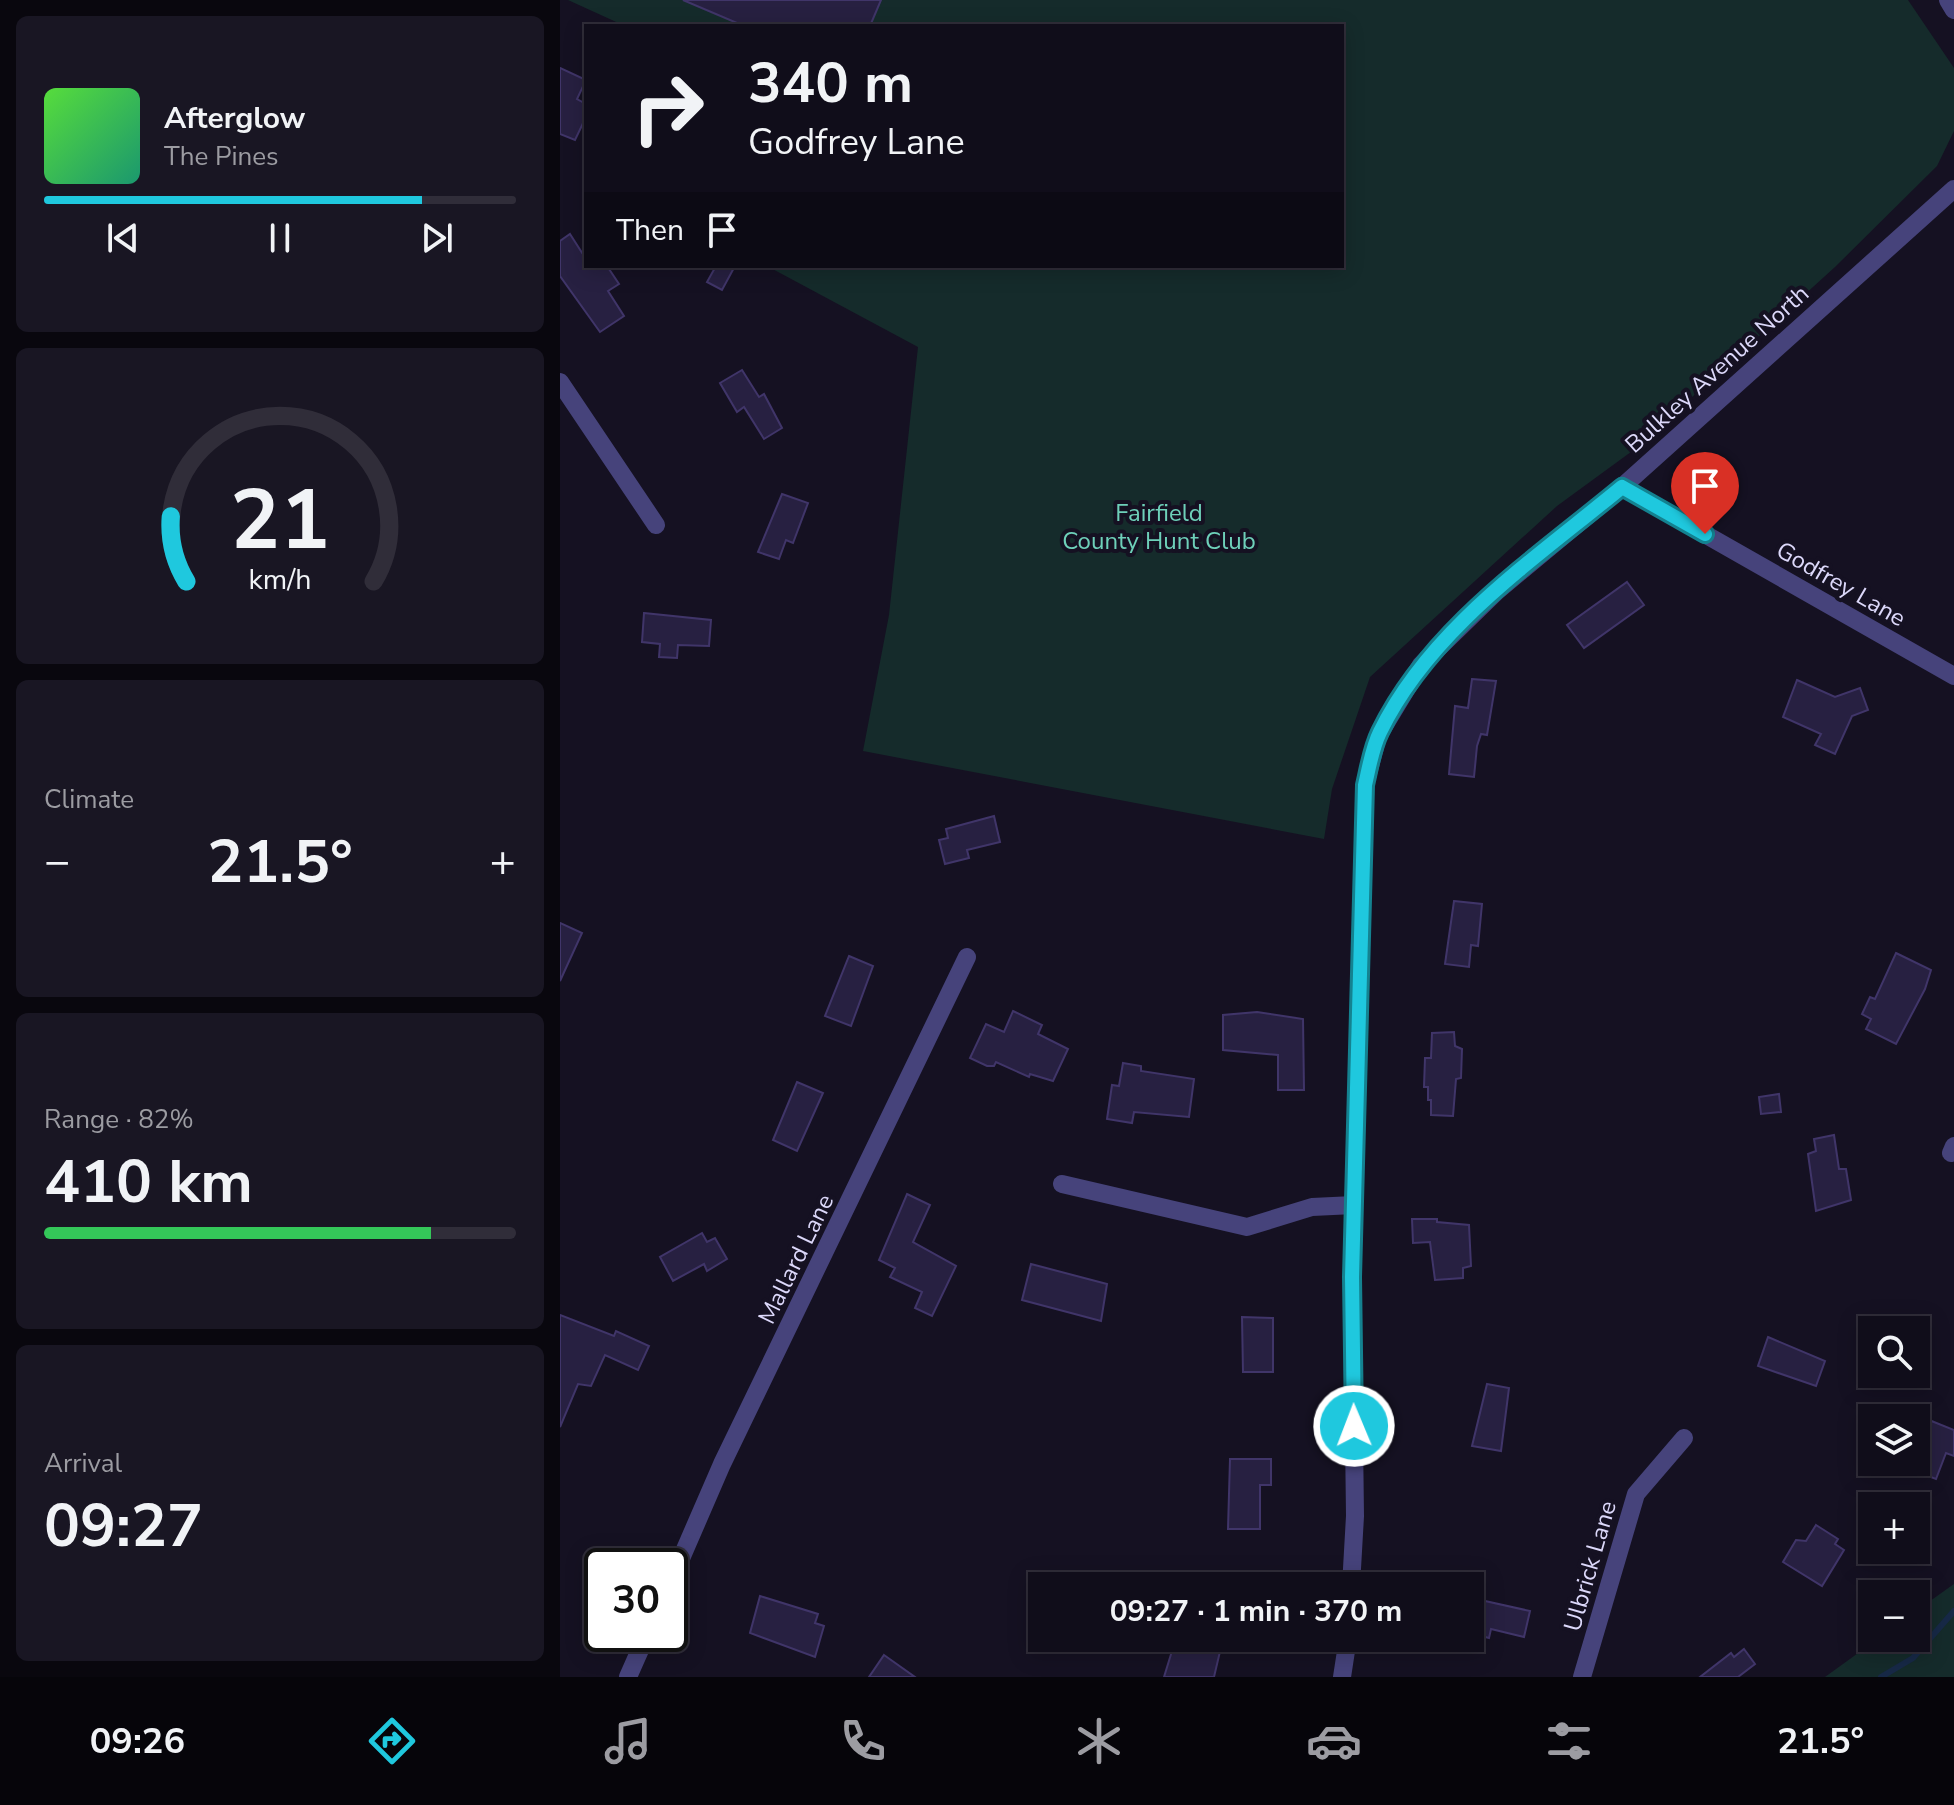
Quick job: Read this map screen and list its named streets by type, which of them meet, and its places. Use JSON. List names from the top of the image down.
{
  "streets": {
    "street": [
      "Bulkley Avenue North",
      "Godfrey Lane",
      "Mallard Lane",
      "Ulbrick Lane"
    ]
  },
  "crossings": [
    ["Bulkley Avenue North", "Godfrey Lane"]
  ],
  "parks": ["Fairfield County Hunt Club"],
  "page": {
    "turn": ["340 m", "Godfrey Lane"],
    "song": ["Afterglow", "The Pines"],
    "then": "Then",
    "tile": [
      "Climate",
      ["Range · 82%", "410 km"],
      ["Arrival", "09:27"]
    ],
    "heat": ["−", "21.5°", "+"],
    "map_buttons": ["+", "−"],
    "limit": "30",
    "trip": "09:27 · 1 min · 370 m",
    "tabs": ["09:26", "21.5°"],
    "gauge": ["21", "km/h"]
  }
}
